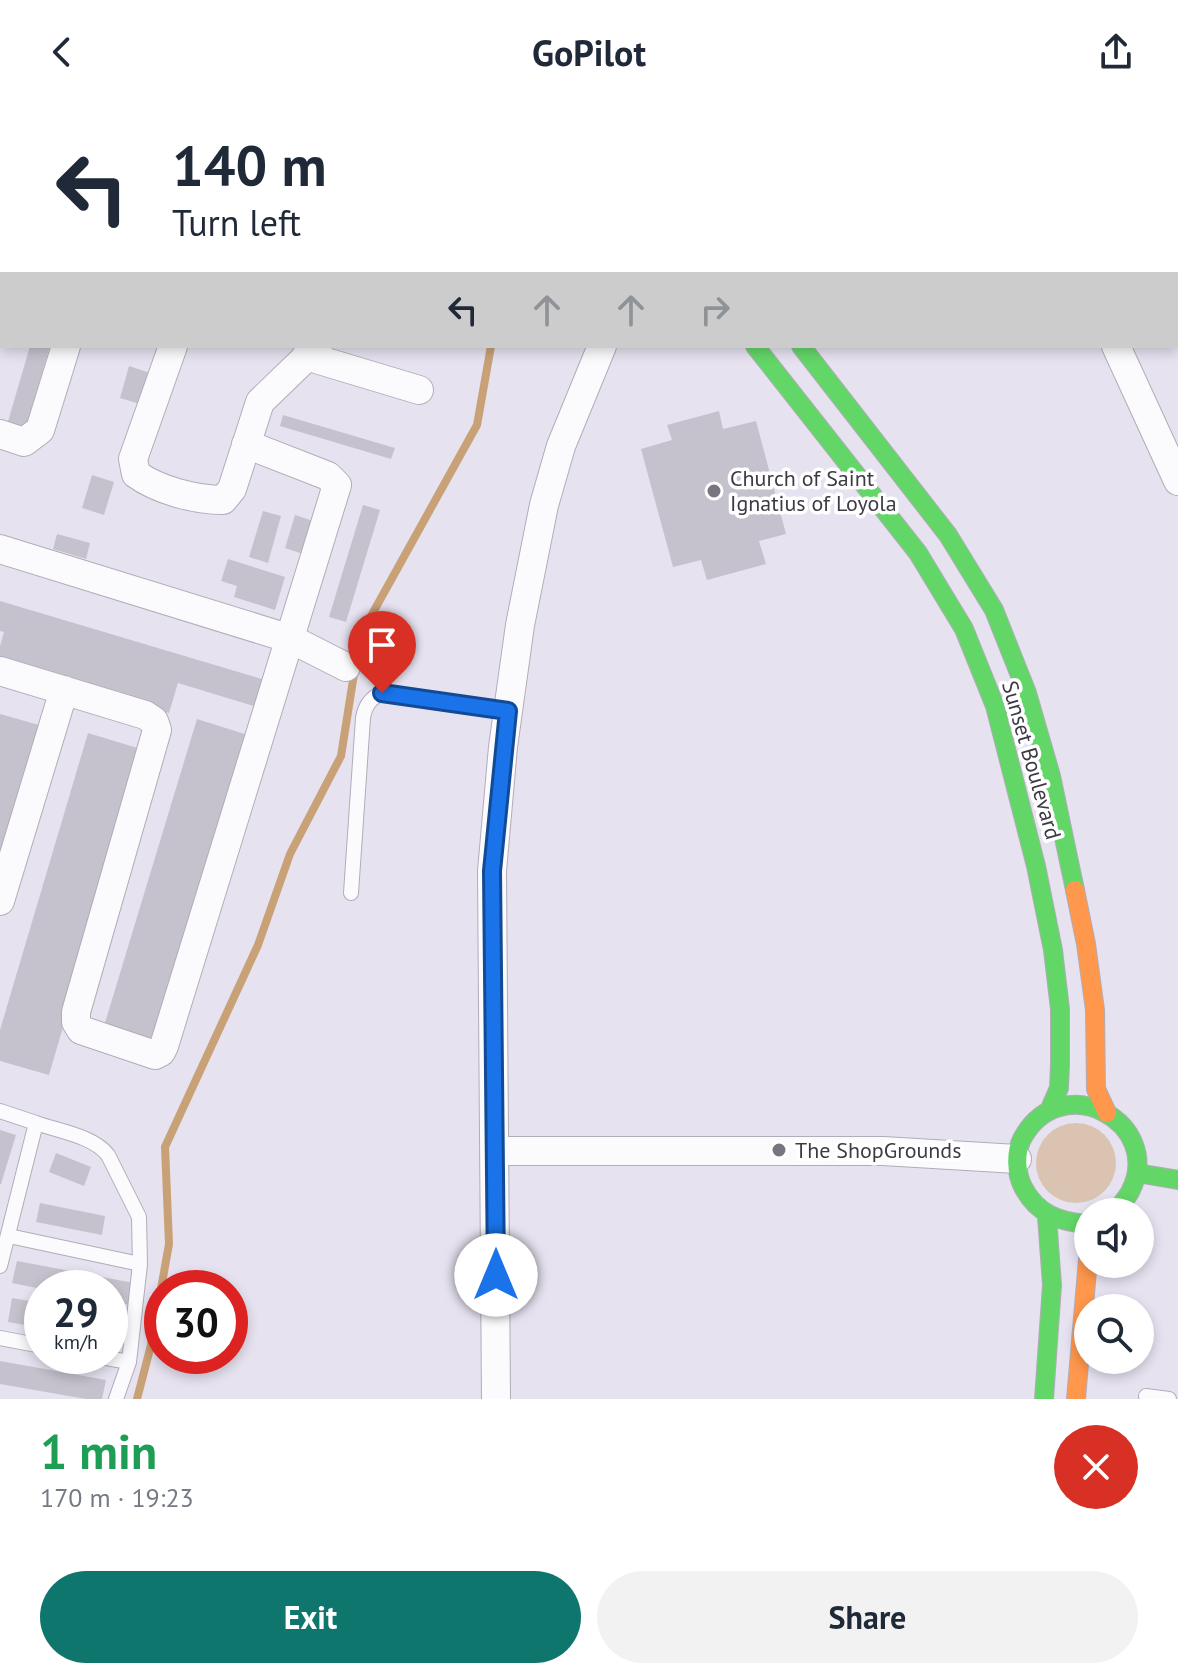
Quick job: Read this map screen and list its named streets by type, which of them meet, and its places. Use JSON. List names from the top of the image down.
{
  "streets": {
    "main road": ["Sunset Boulevard"]
  },
  "places": ["Church of Saint Ignatius of Loyola", "The ShopGrounds"],
  "page": {
    "header": "GoPilot",
    "turn": ["140 m", "Turn left"],
    "speed": "29 km/h",
    "limit": "30",
    "heading": ["1 min", "170 m · 19:23"],
    "buttons": ["Exit", "Share"]
  }
}
